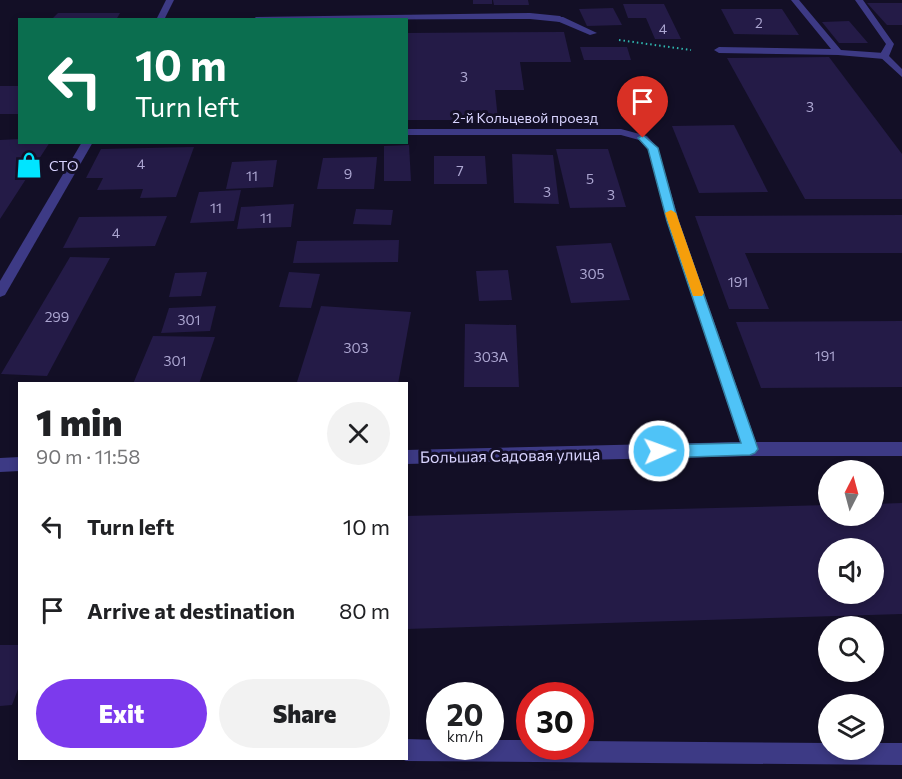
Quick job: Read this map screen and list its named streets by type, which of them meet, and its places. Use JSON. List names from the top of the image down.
{
  "streets": {
    "street": ["2-й Кольцевой проезд", "Большая Садовая улица"]
  },
  "crossings": [
    ["2-й Кольцевой проезд", "Большая Садовая улица"]
  ],
  "places": {
    "shop": ["СТО"]
  },
  "house_numbers": [
    "2",
    "4",
    "3",
    "3",
    "4",
    "7",
    "9",
    "11",
    "5",
    "3",
    "3",
    "11",
    "11",
    "4",
    "305",
    "191",
    "299",
    "301",
    "303",
    "191",
    "303А",
    "301"
  ],
  "north": "top",
  "page": {
    "turn": ["10 m", "Turn left"],
    "heading": ["1 min", "90 m · 11:58"],
    "list": [
      {
        "name": "Turn left",
        "value": "10 m"
      },
      {
        "name": "Arrive at destination",
        "value": "80 m"
      }
    ],
    "buttons": ["Exit", "Share"],
    "speed": "20 km/h",
    "limit": "30"
  }
}
